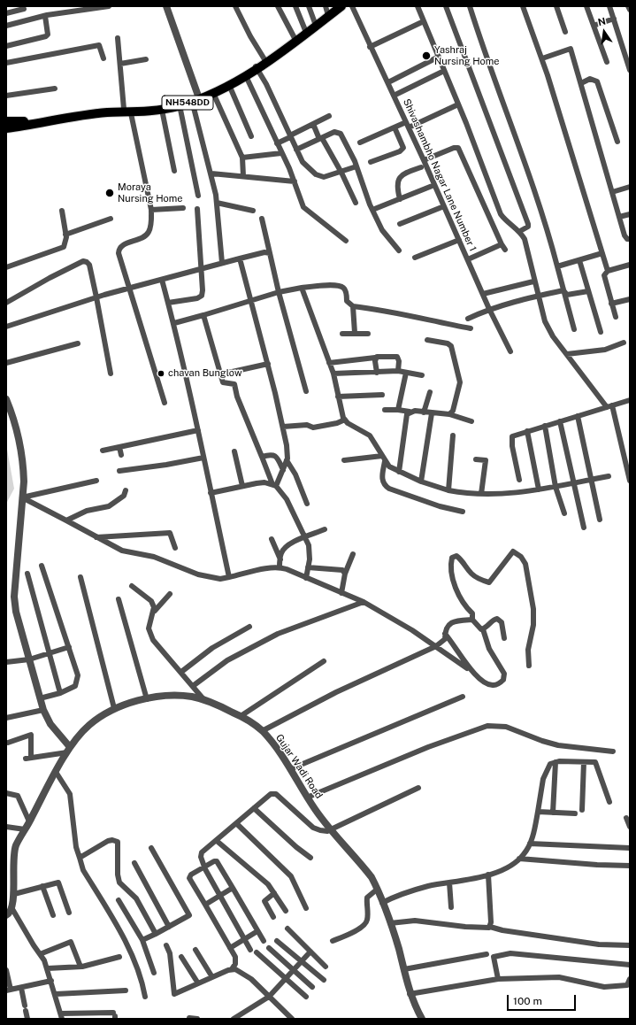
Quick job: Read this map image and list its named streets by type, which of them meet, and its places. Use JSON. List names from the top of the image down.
{
  "streets": {
    "highway": ["NH548DD"],
    "street": ["Shivashambho Nagar Lane Number 1", "Gujar Wadi Road"]
  },
  "places": ["Yashraj Nursing Home", "Moraya Nursing Home", "chavan Bunglow"],
  "scale_bar": "100 m",
  "north": "top"
}
